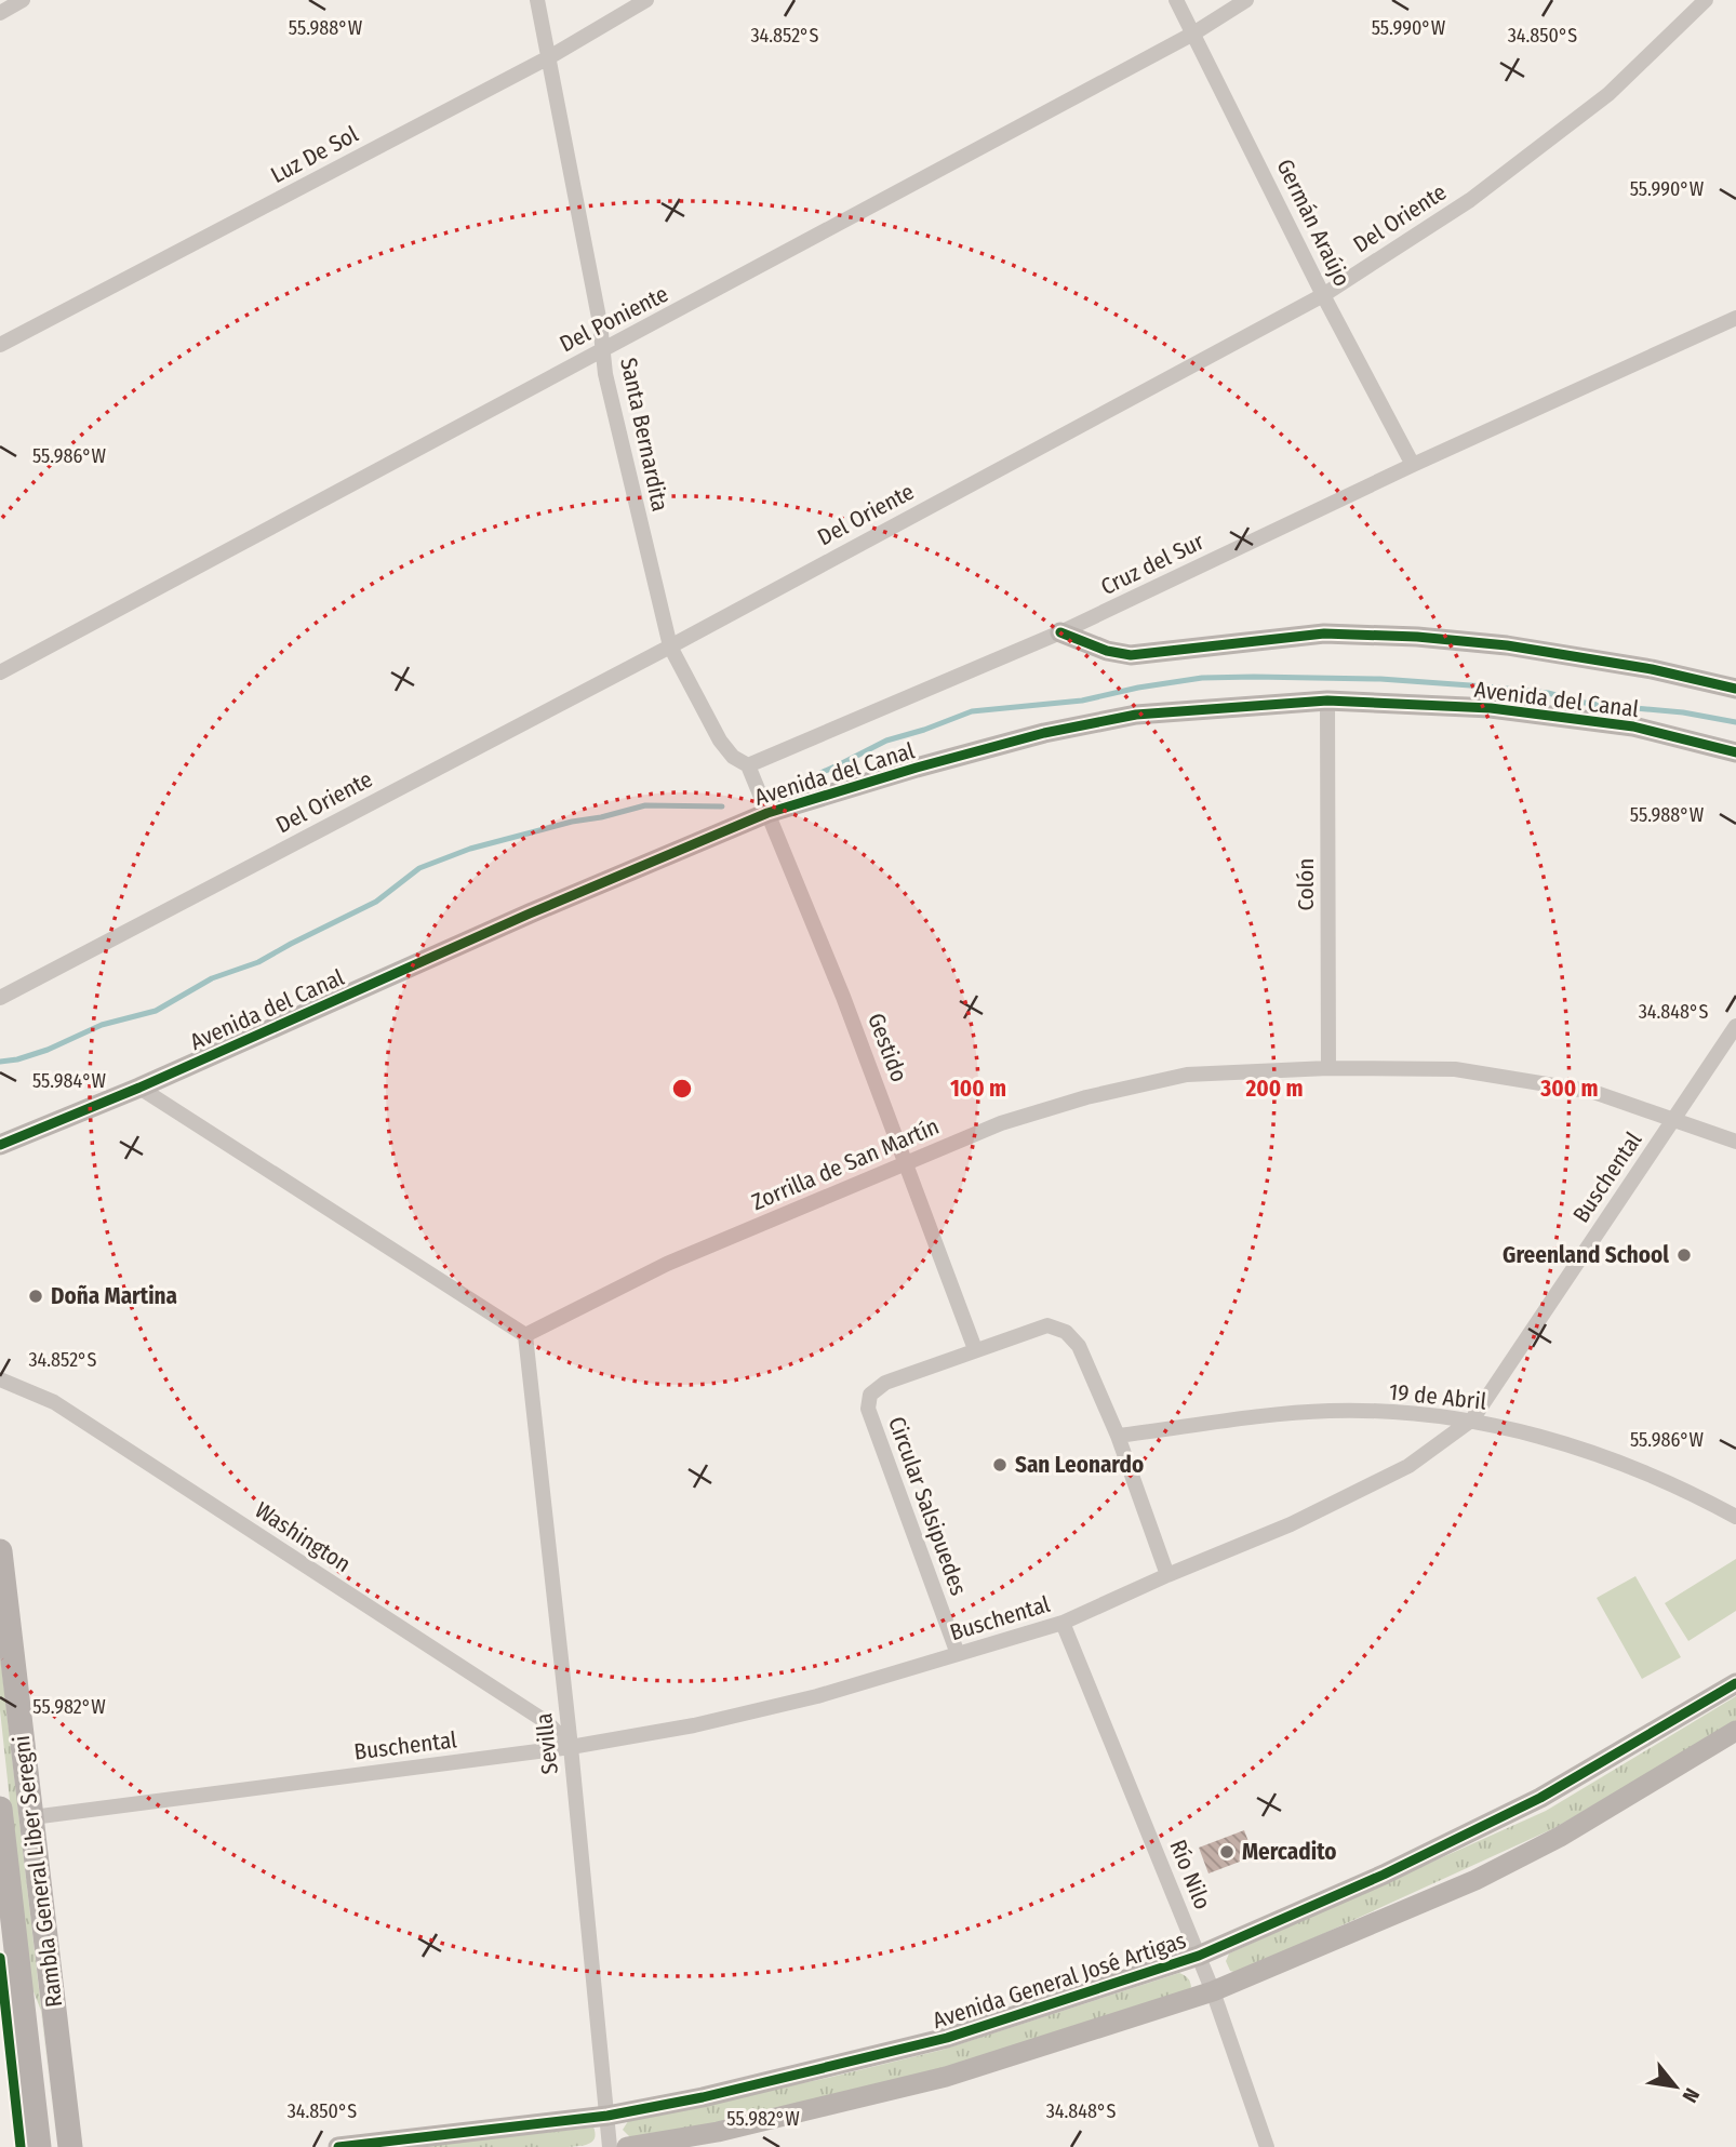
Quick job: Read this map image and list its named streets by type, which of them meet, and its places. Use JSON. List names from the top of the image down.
{
  "streets": {
    "main road": ["Rambla General Liber Seregni"],
    "street": [
      "Luz De Sol",
      "Del Oriente",
      "Germán Araújo",
      "Del Poniente",
      "Santa Bernardita",
      "Cruz del Sur",
      "Avenida del Canal",
      "Colón",
      "Gestido",
      "Zorrilla de San Martín",
      "Buschental",
      "19 de Abril",
      "Circular Salsipuedes",
      "Washington",
      "Sevilla",
      "Río Nilo",
      "Avenida General José Artigas"
    ]
  },
  "crossings": [
    ["Luz De Sol", "Santa Bernardita"],
    ["Del Oriente", "Germán Araújo"],
    ["Del Oriente", "Santa Bernardita"],
    ["Germán Araújo", "Del Poniente"],
    ["Germán Araújo", "Cruz del Sur"],
    ["Del Poniente", "Santa Bernardita"],
    ["Santa Bernardita", "Cruz del Sur"],
    ["Santa Bernardita", "Gestido"],
    ["Cruz del Sur", "Avenida del Canal"],
    ["Cruz del Sur", "Gestido"],
    ["Avenida del Canal", "Colón"],
    ["Avenida del Canal", "Gestido"],
    ["Colón", "Zorrilla de San Martín"],
    ["Gestido", "Zorrilla de San Martín"],
    ["Gestido", "Circular Salsipuedes"],
    ["Zorrilla de San Martín", "Buschental"],
    ["Zorrilla de San Martín", "Sevilla"],
    ["Buschental", "19 de Abril"],
    ["Buschental", "Circular Salsipuedes"],
    ["Buschental", "Washington"],
    ["Buschental", "Sevilla"],
    ["Buschental", "Rambla General Liber Seregni"],
    ["Buschental", "Río Nilo"],
    ["19 de Abril", "Circular Salsipuedes"],
    ["Washington", "Sevilla"],
    ["Sevilla", "Avenida General José Artigas"],
    ["Río Nilo", "Avenida General José Artigas"]
  ],
  "places": [
    "Greenland School",
    "Doña Martina",
    "San Leonardo",
    "Mercadito"
  ],
  "north": "bottom right",
  "coordinates": [
    "55.988°W",
    "55.990°W",
    "34.852°S",
    "34.850°S",
    "55.986°W",
    "34.848°S",
    "55.984°W",
    "55.982°W"
  ],
  "rings": ["100 m", "200 m", "300 m"]
}
